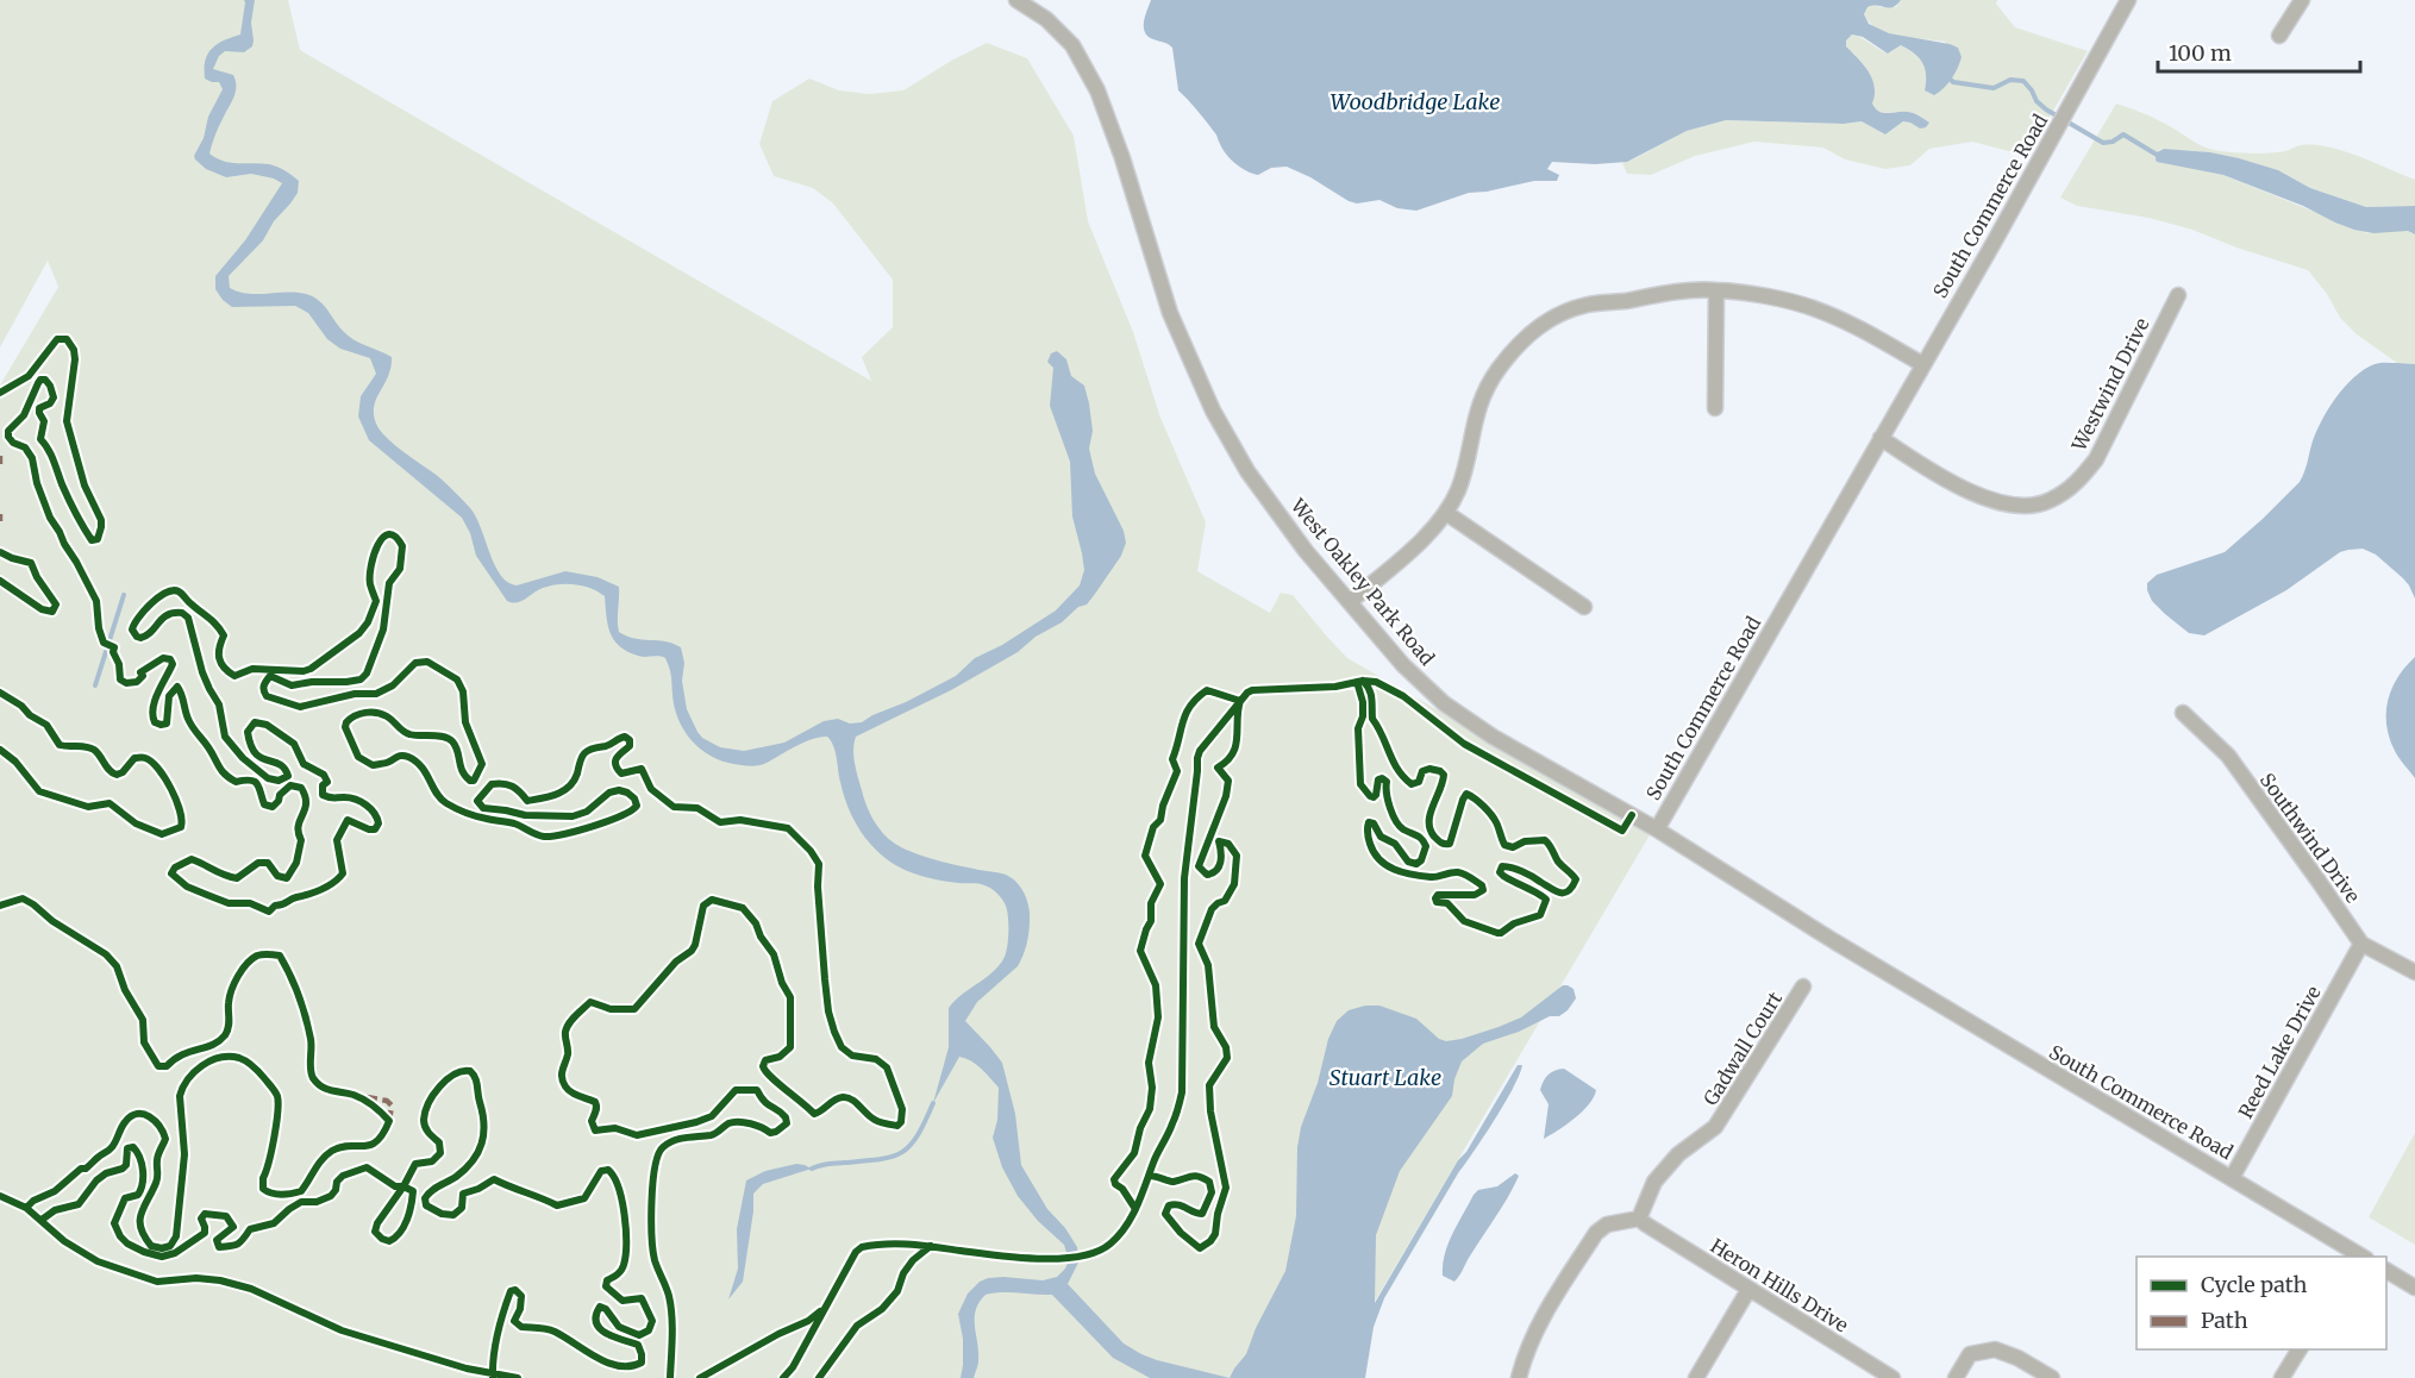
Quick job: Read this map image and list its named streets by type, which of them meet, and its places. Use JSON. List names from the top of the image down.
{
  "streets": {
    "street": [
      "South Commerce Road",
      "Westwind Drive",
      "West Oakley Park Road",
      "Southwind Drive",
      "Gadwall Court",
      "Reed Lake Drive",
      "Heron Hills Drive"
    ]
  },
  "crossings": [
    ["South Commerce Road", "Westwind Drive"],
    ["South Commerce Road", "West Oakley Park Road"],
    ["South Commerce Road", "Reed Lake Drive"],
    ["Southwind Drive", "Reed Lake Drive"],
    ["Gadwall Court", "Heron Hills Drive"]
  ],
  "water": ["Woodbridge Lake", "Stuart Lake"],
  "legend": ["Cycle path", "Path"],
  "scale_bar": "100 m"
}
